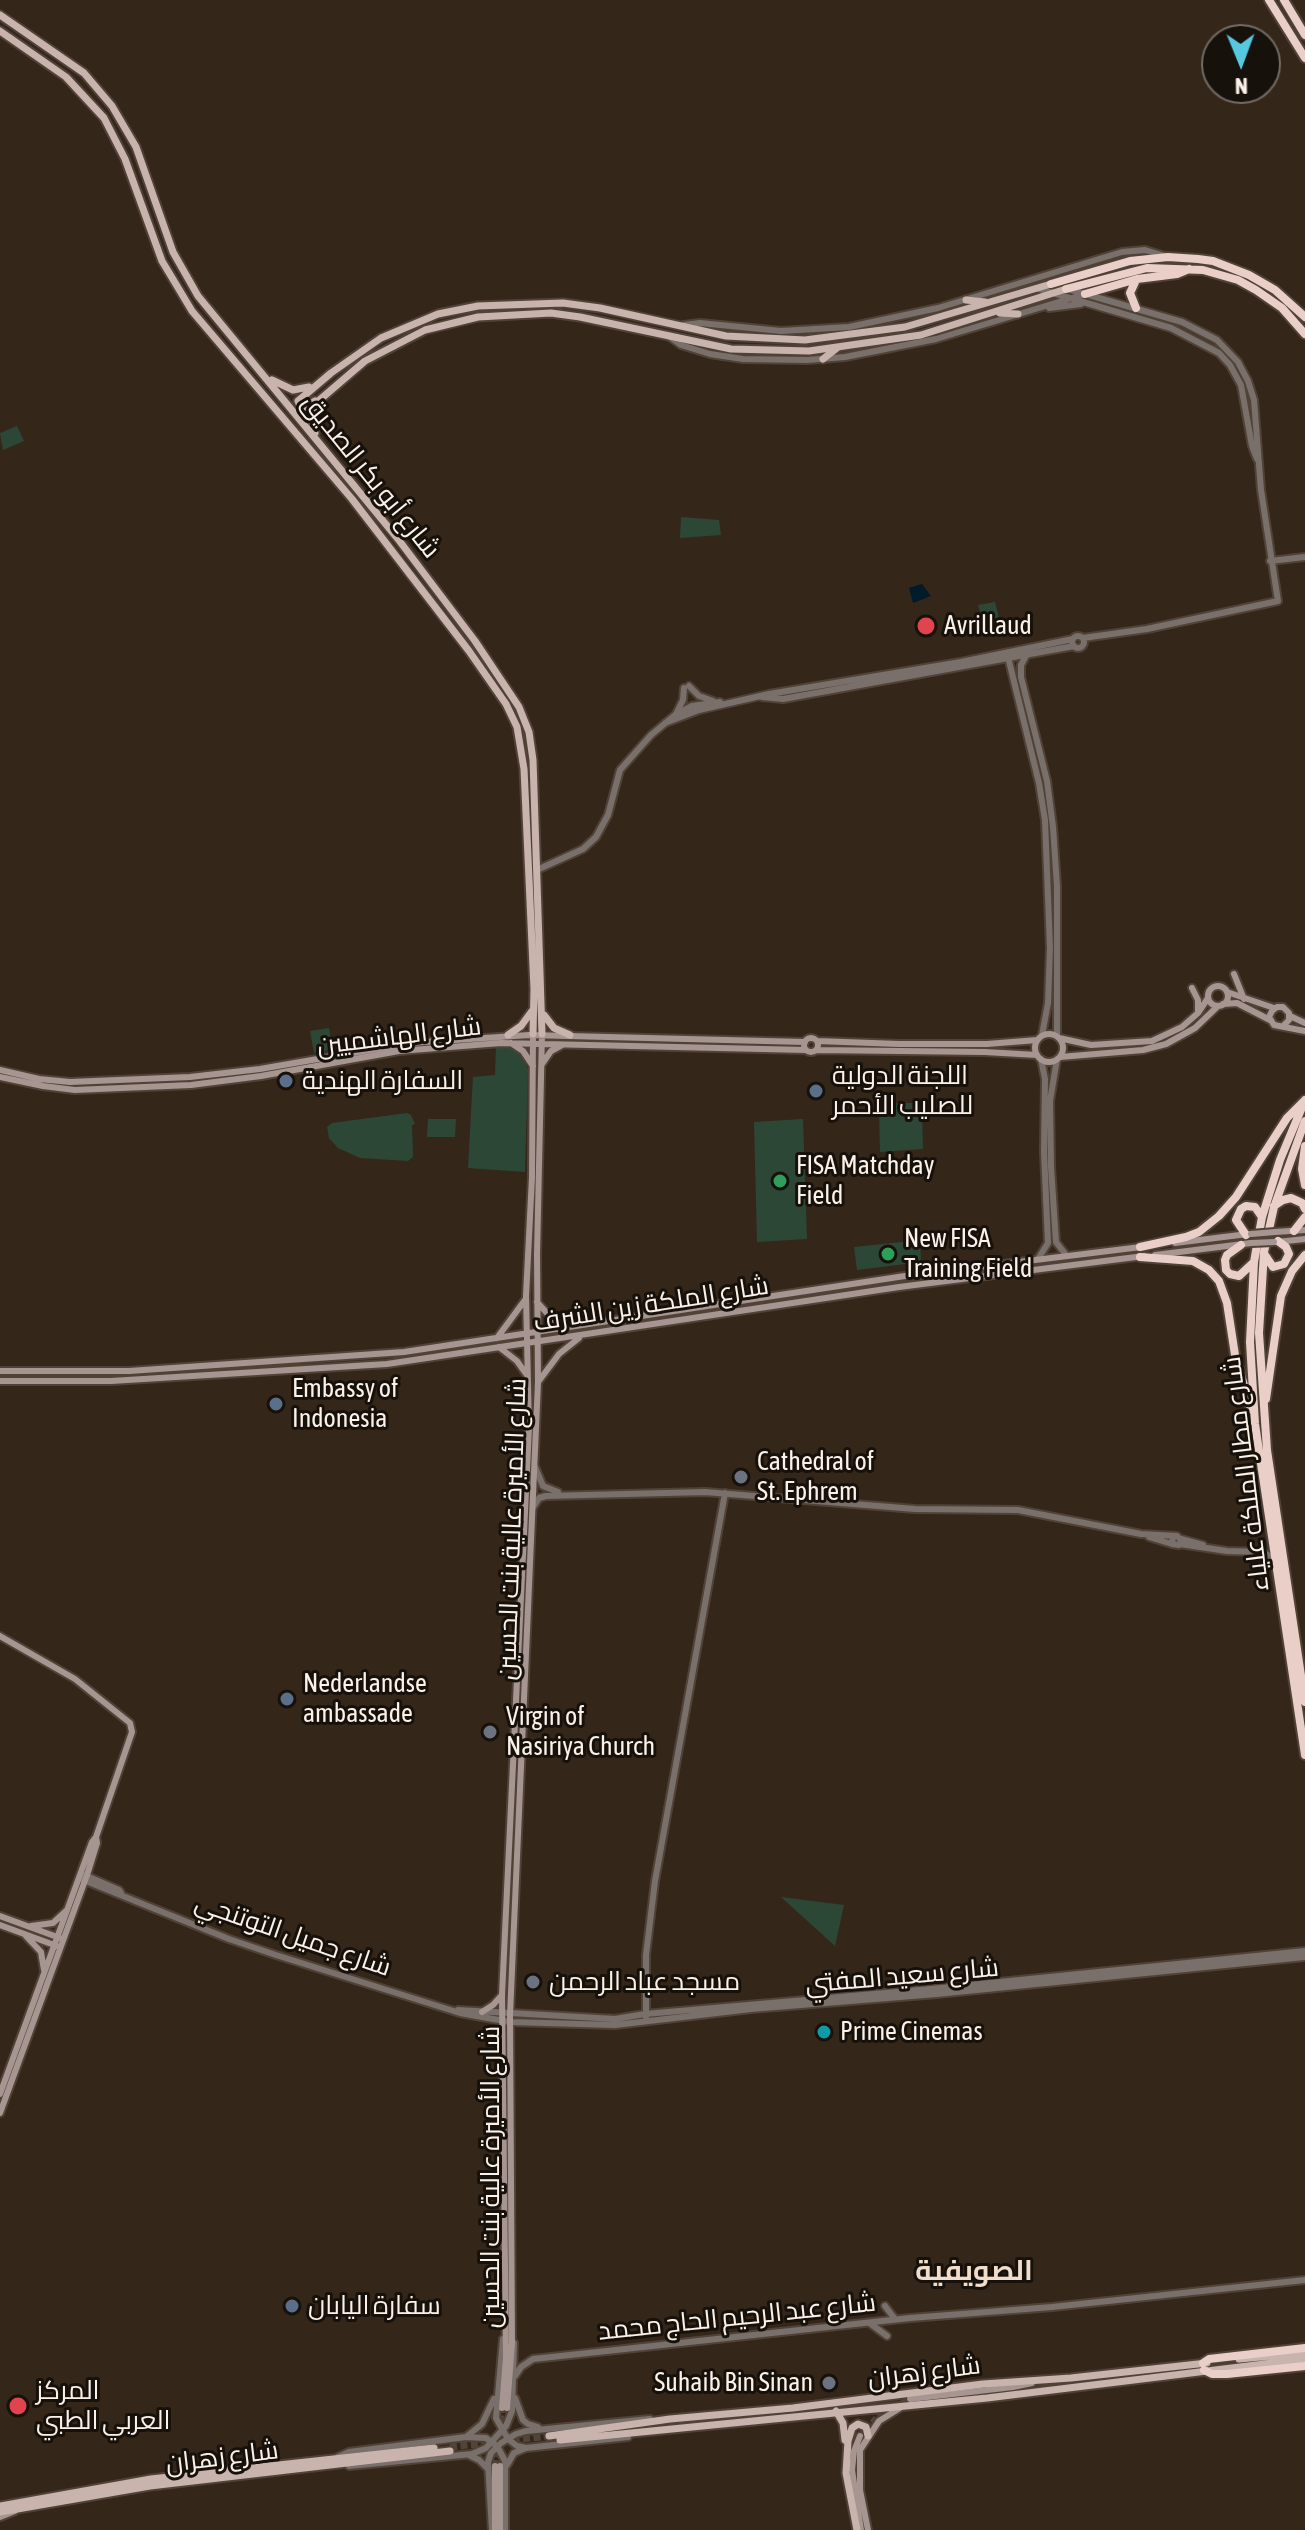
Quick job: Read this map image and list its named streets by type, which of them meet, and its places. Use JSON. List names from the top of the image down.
{
  "streets": {
    "highway": ["شارع مطار الملكة علياء"],
    "main road": [
      "شارع أبو بكر الصديق",
      "شارع الهاشميين",
      "شارع الملكة زين الشرف",
      "شارع الأميرة عالية بنت الحسين",
      "شارع زهران"
    ],
    "street": ["شارع جميل التوتنجي", "شارع سعيد المفتي", "شارع عبد الرحيم الحاج محمد"]
  },
  "crossings": [
    ["شارع أبو بكر الصديق", "شارع الهاشميين"],
    ["شارع أبو بكر الصديق", "شارع الأميرة عالية بنت الحسين"],
    ["شارع الهاشميين", "شارع الأميرة عالية بنت الحسين"],
    ["شارع الملكة زين الشرف", "شارع الأميرة عالية بنت الحسين"],
    ["شارع الأميرة عالية بنت الحسين", "شارع جميل التوتنجي"],
    ["شارع الأميرة عالية بنت الحسين", "شارع سعيد المفتي"],
    ["شارع جميل التوتنجي", "شارع سعيد المفتي"]
  ],
  "districts": ["الصويفية"],
  "places": [
    "Avrillaud",
    "السفارة الهندية",
    "اللجنة الدولية للصليب الأحمر",
    "FISA Matchday Field",
    "New FISA Training Field",
    "Embassy of Indonesia",
    "Cathedral of St. Ephrem",
    "Nederlandse ambassade",
    "Virgin of Nasiriya Church",
    "مسجد عباد الرحمن",
    "Prime Cinemas",
    "سفارة اليابان",
    "Suhaib Bin Sinan",
    "المركز العربي الطبي"
  ],
  "north": "bottom"
}
